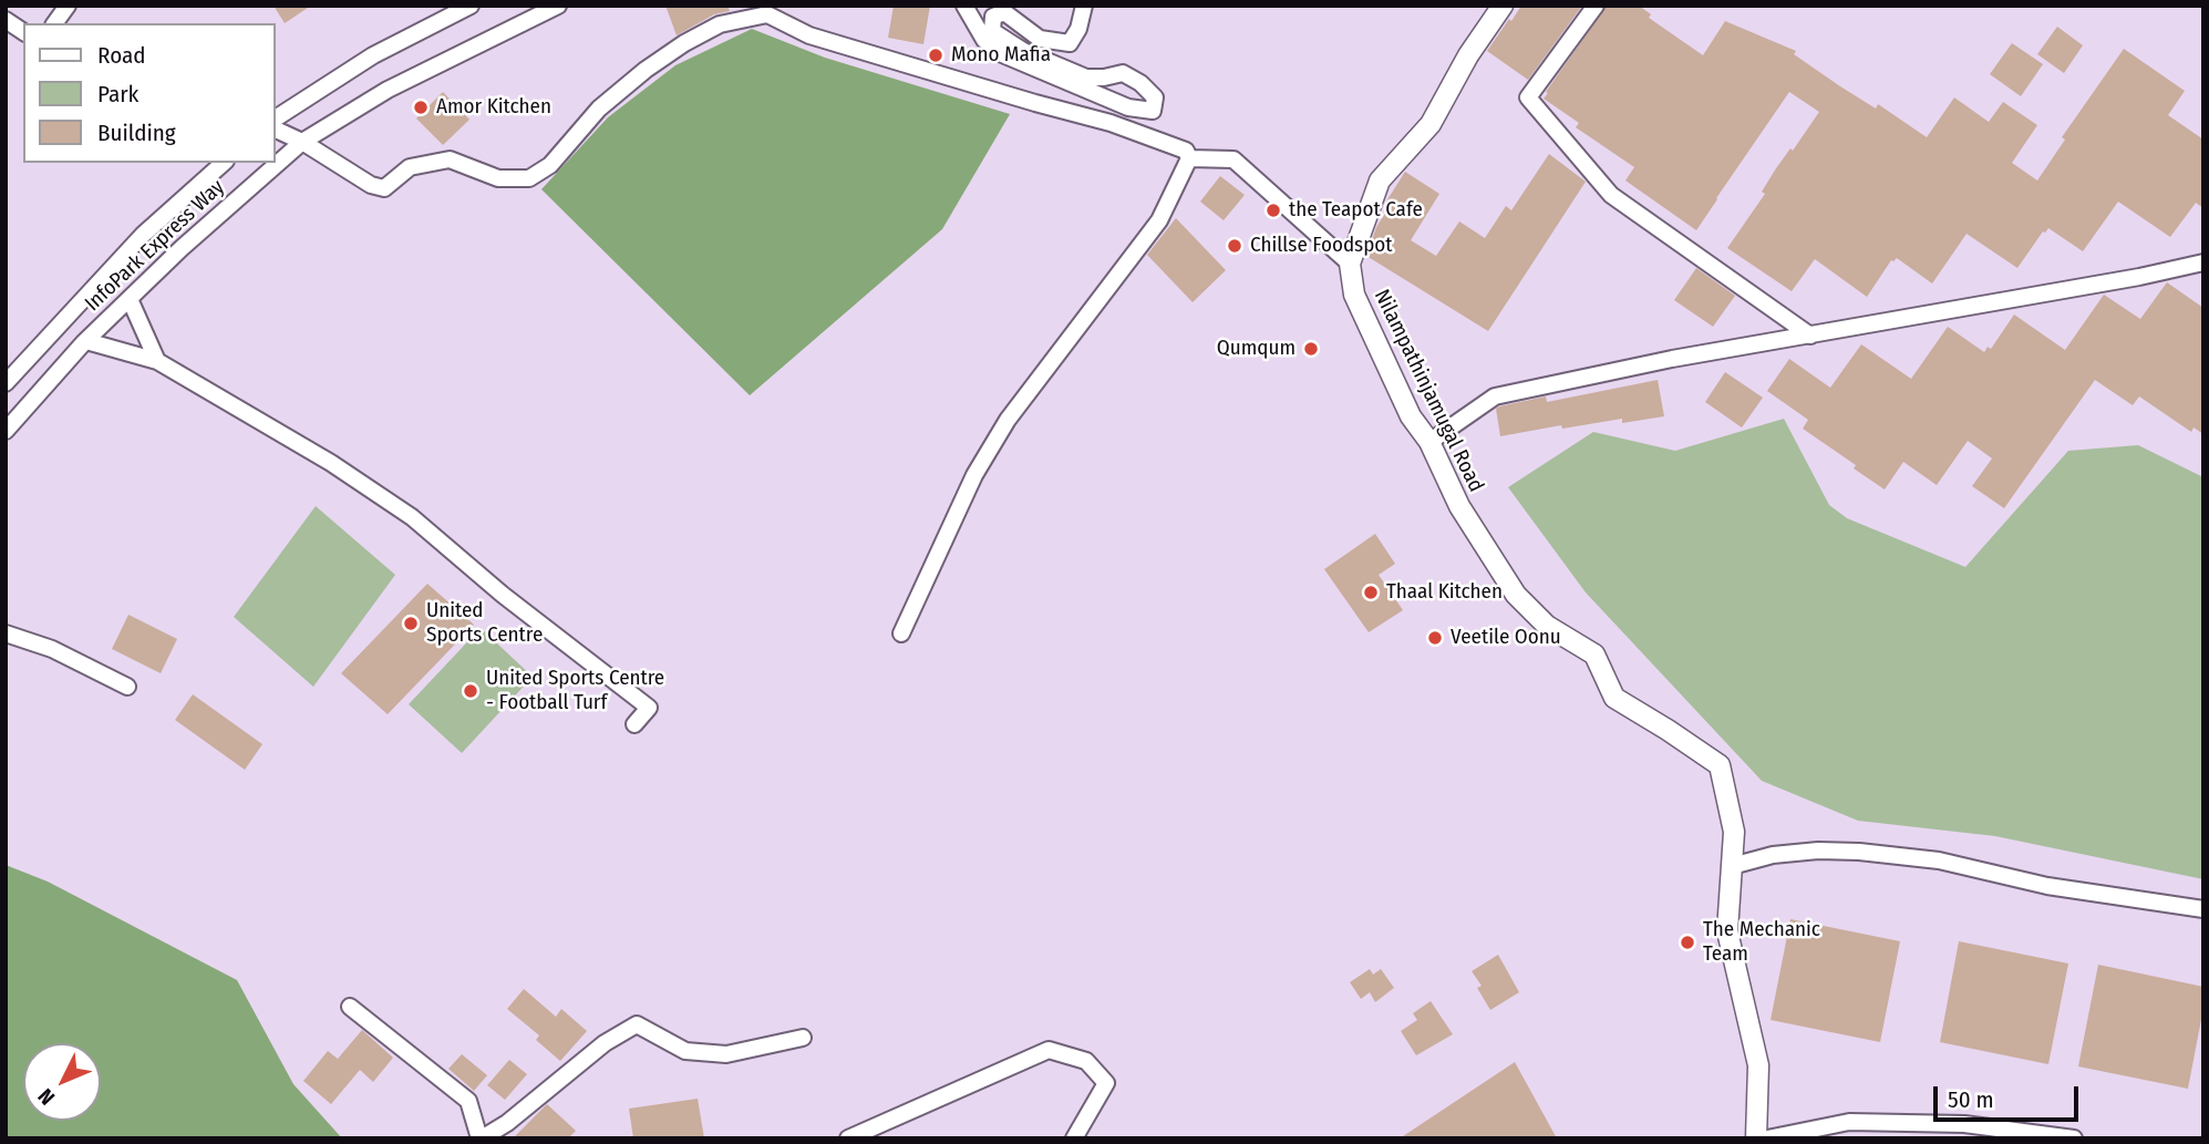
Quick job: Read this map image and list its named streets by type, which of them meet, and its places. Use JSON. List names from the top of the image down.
{
  "streets": {
    "street": ["InfoPark Express Way", "Nilampathinjamugal Road"]
  },
  "places": [
    "Mono Mafia",
    "Amor Kitchen",
    "the Teapot Cafe",
    "Chillse Foodspot",
    "Qumqum",
    "Thaal Kitchen",
    "United Sports Centre",
    "Veetile Oonu",
    "United Sports Centre - Football Turf",
    "The Mechanic Team"
  ],
  "legend": ["Road", "Park", "Building"],
  "scale_bar": "50 m",
  "north": "bottom left"
}
